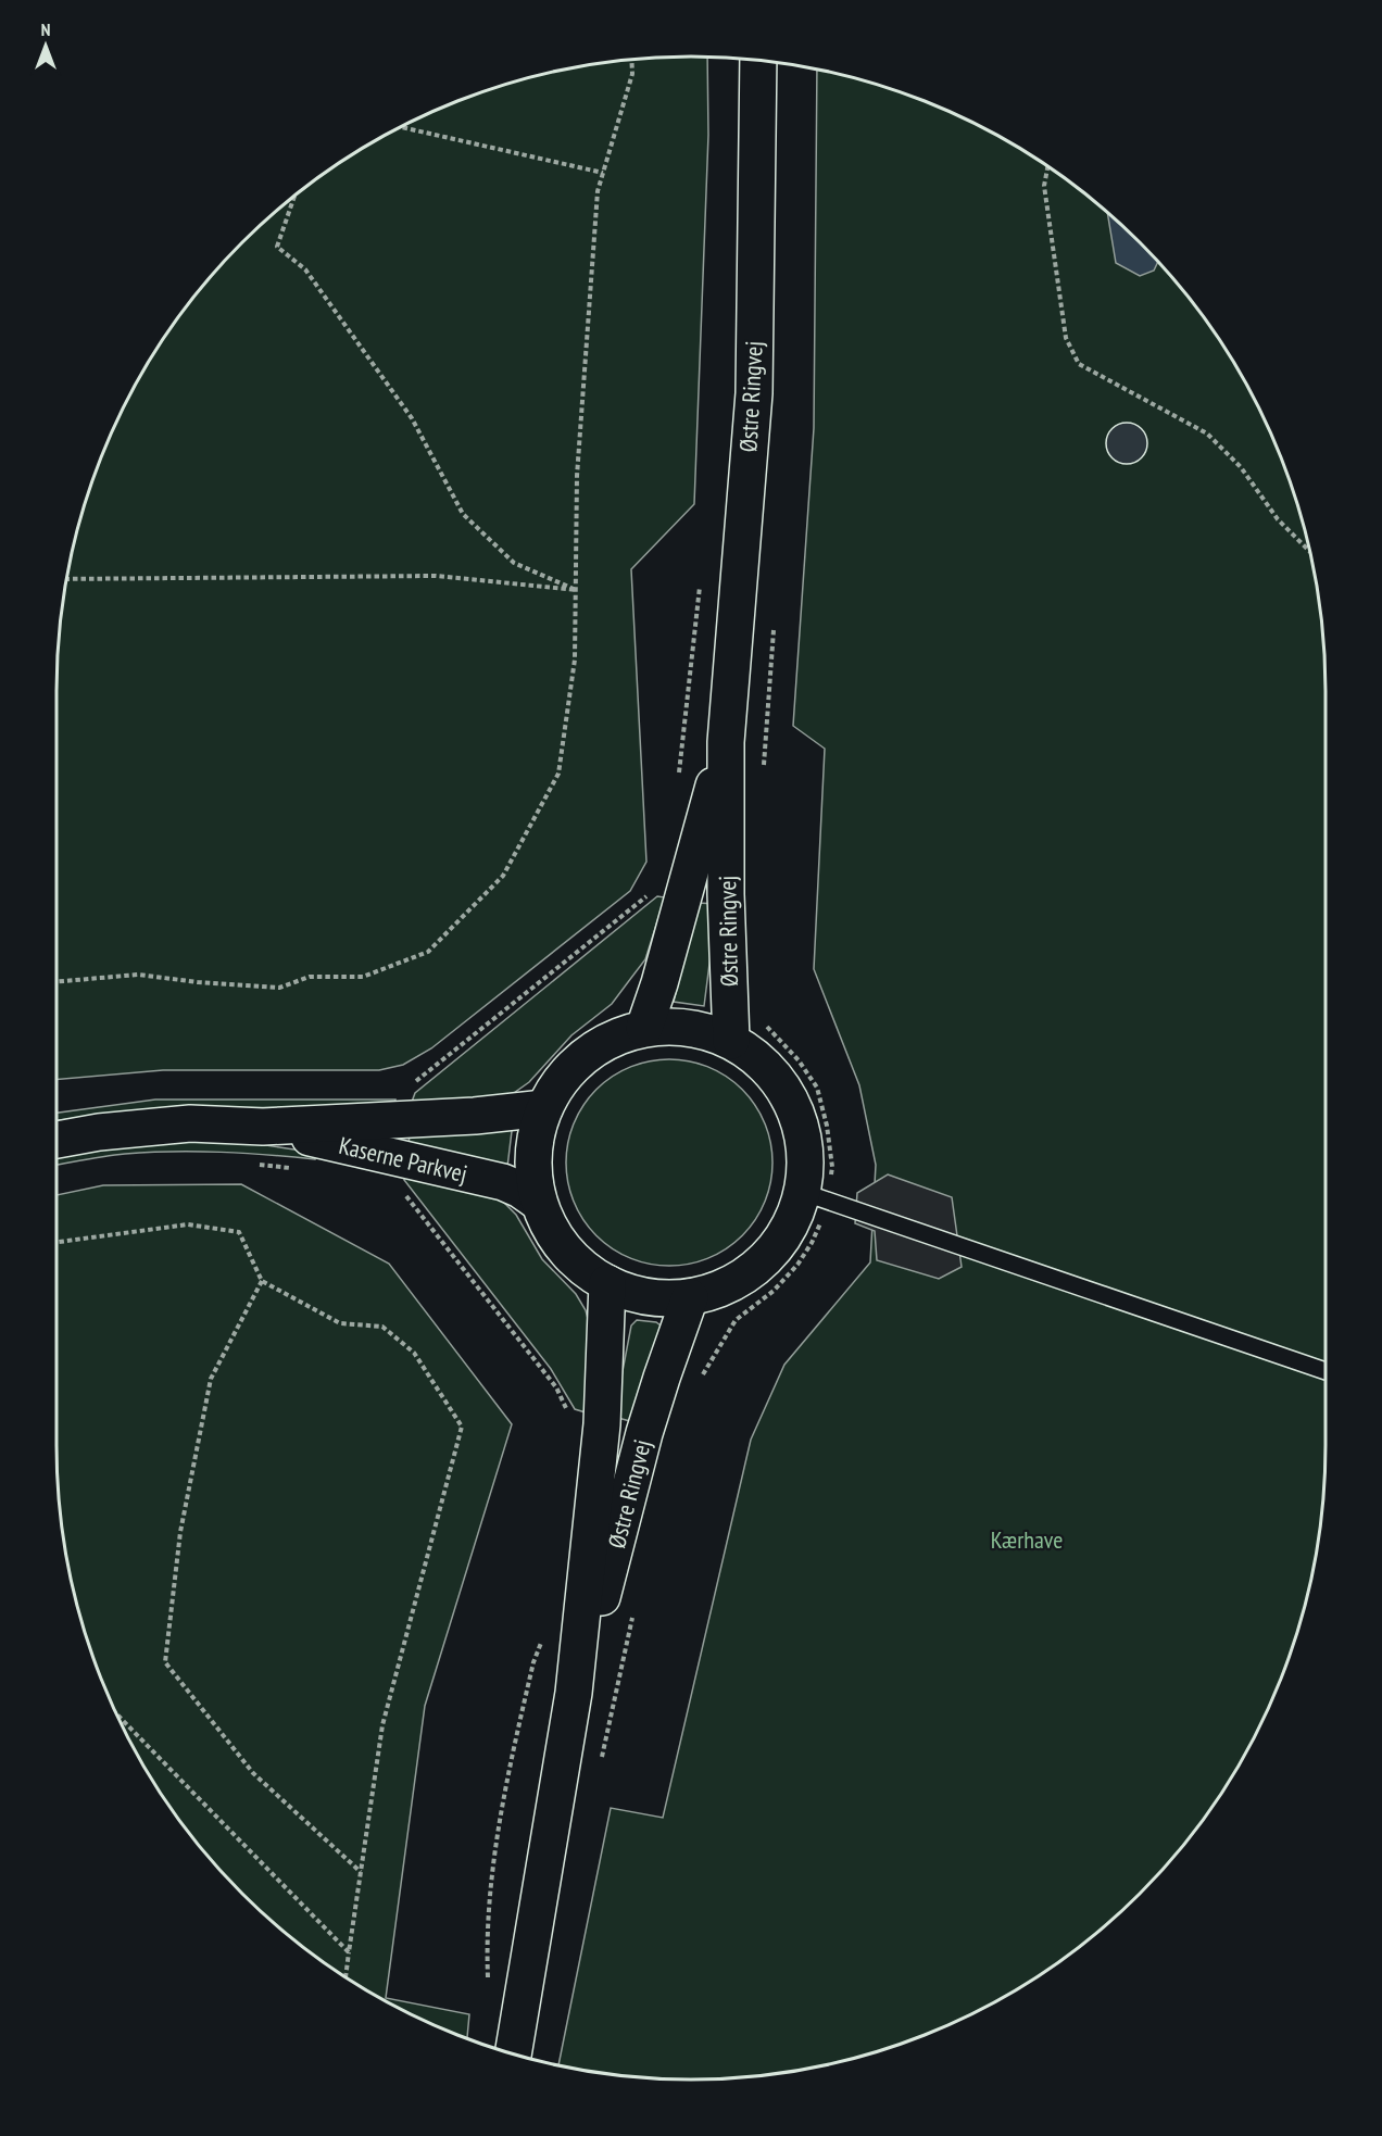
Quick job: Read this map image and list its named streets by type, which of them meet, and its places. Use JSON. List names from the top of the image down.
{
  "streets": {
    "main road": ["Østre Ringvej", "Kaserne Parkvej"]
  },
  "parks": ["Kærhave"],
  "north": "top"
}
